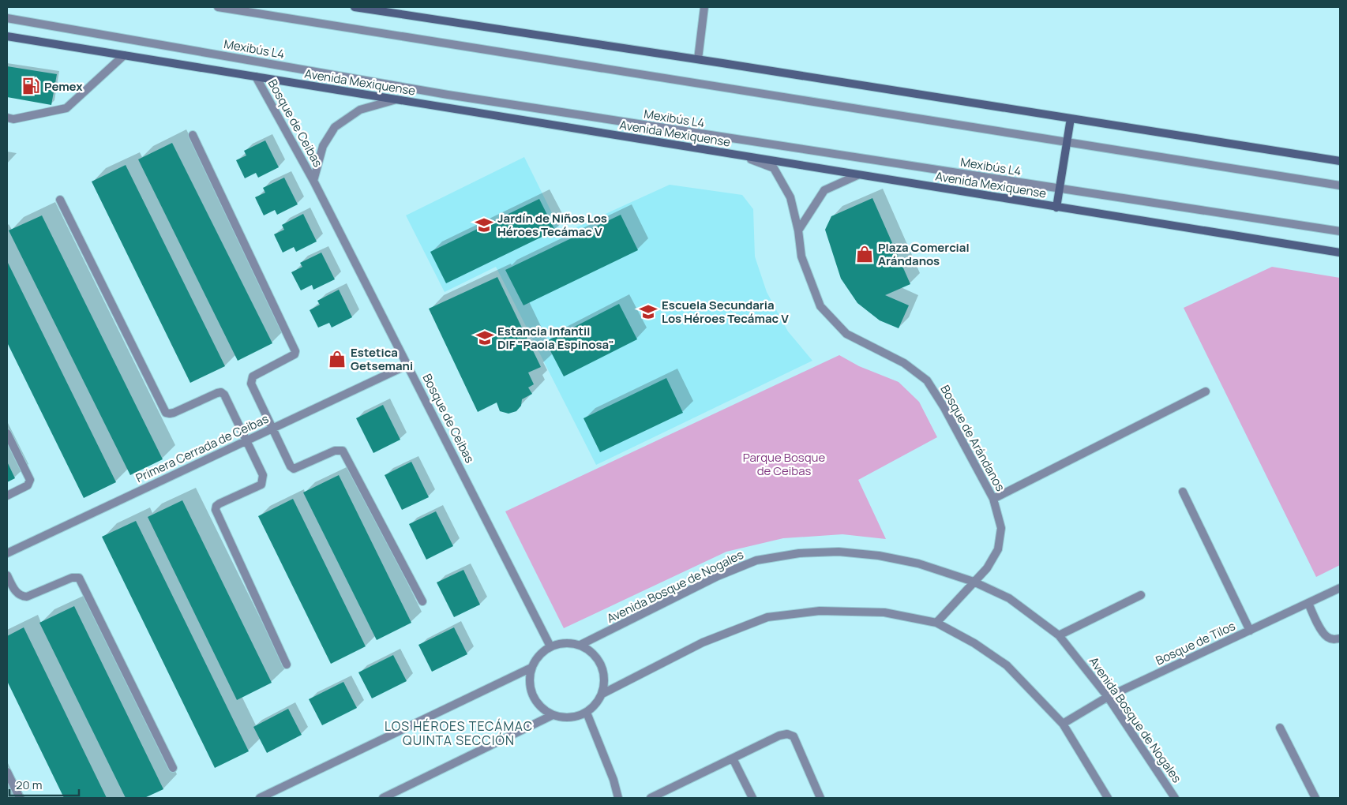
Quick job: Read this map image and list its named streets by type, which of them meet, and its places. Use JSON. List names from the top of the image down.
{
  "streets": {
    "main road": ["Avenida Mexiquense"],
    "street": [
      "Mexibús L4",
      "Bosque de Ceibas",
      "Bosque de Arándanos",
      "Primera Cerrada de Ceibas",
      "Avenida Bosque de Nogales",
      "Bosque de Tilos"
    ]
  },
  "crossings": [
    ["Avenida Mexiquense", "Bosque de Ceibas"],
    ["Avenida Mexiquense", "Bosque de Arándanos"],
    ["Bosque de Ceibas", "Primera Cerrada de Ceibas"],
    ["Bosque de Ceibas", "Avenida Bosque de Nogales"],
    ["Bosque de Arándanos", "Avenida Bosque de Nogales"],
    ["Avenida Bosque de Nogales", "Bosque de Tilos"]
  ],
  "districts": ["LOS HÉROES TECÁMAC QUINTA SECCIÓN"],
  "parks": ["Parque Bosque de Ceibas"],
  "places": {
    "fuel station": ["Pemex"],
    "school or university": ["Jardín de Niños Los Héroes Tecámac V", "Escuela Secundaria Los Héroes Tecámac V", "Estancia Infantil DIF \"Paola Espinosa\""],
    "shop": ["Plaza Comercial Arándanos", "Estetica Getsemani"]
  },
  "scale_bar": "20 m"
}
